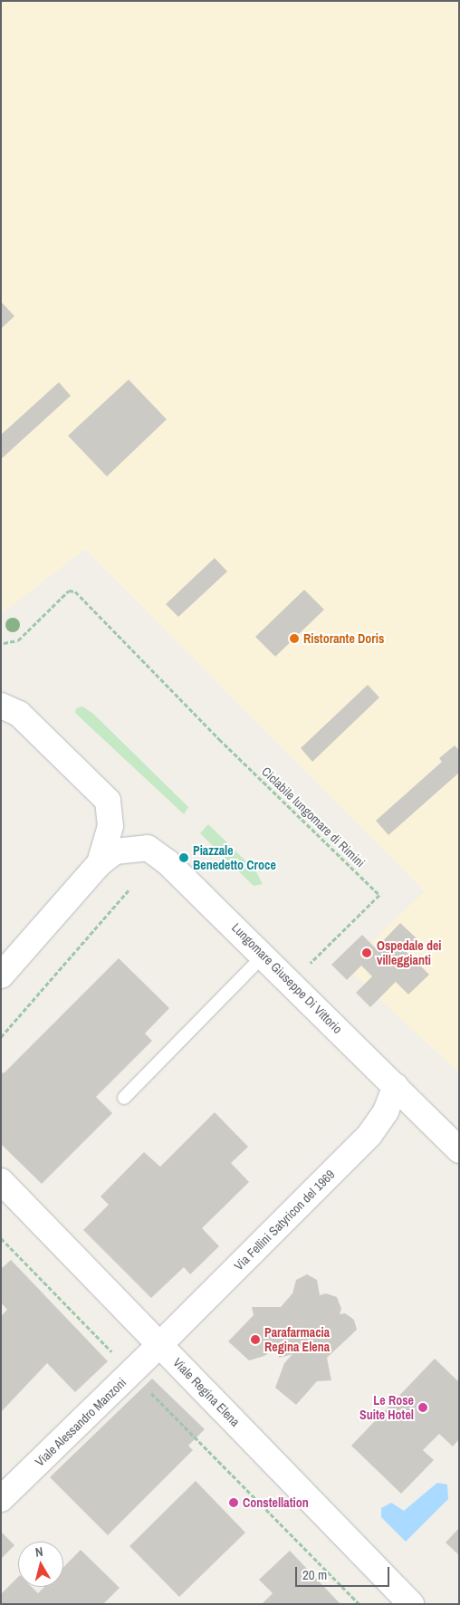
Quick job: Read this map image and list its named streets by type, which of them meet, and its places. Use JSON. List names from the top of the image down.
{
  "streets": {
    "street": [
      "Lungomare Giuseppe Di Vittorio",
      "Via Fellini Satyricon del 1969",
      "Viale Regina Elena",
      "Viale Alessandro Manzoni"
    ],
    "path": ["Ciclabile lungomare di Rimini"]
  },
  "crossings": [
    ["Lungomare Giuseppe Di Vittorio", "Via Fellini Satyricon del 1969"],
    ["Via Fellini Satyricon del 1969", "Viale Regina Elena"],
    ["Via Fellini Satyricon del 1969", "Viale Alessandro Manzoni"],
    ["Viale Regina Elena", "Viale Alessandro Manzoni"]
  ],
  "places": [
    "Ristorante Doris",
    "Piazzale Benedetto Croce",
    "Ospedale dei villeggianti",
    "Parafarmacia Regina Elena",
    "Le Rose Suite Hotel",
    "Constellation"
  ],
  "scale_bar": "20 m",
  "north": "top"
}
